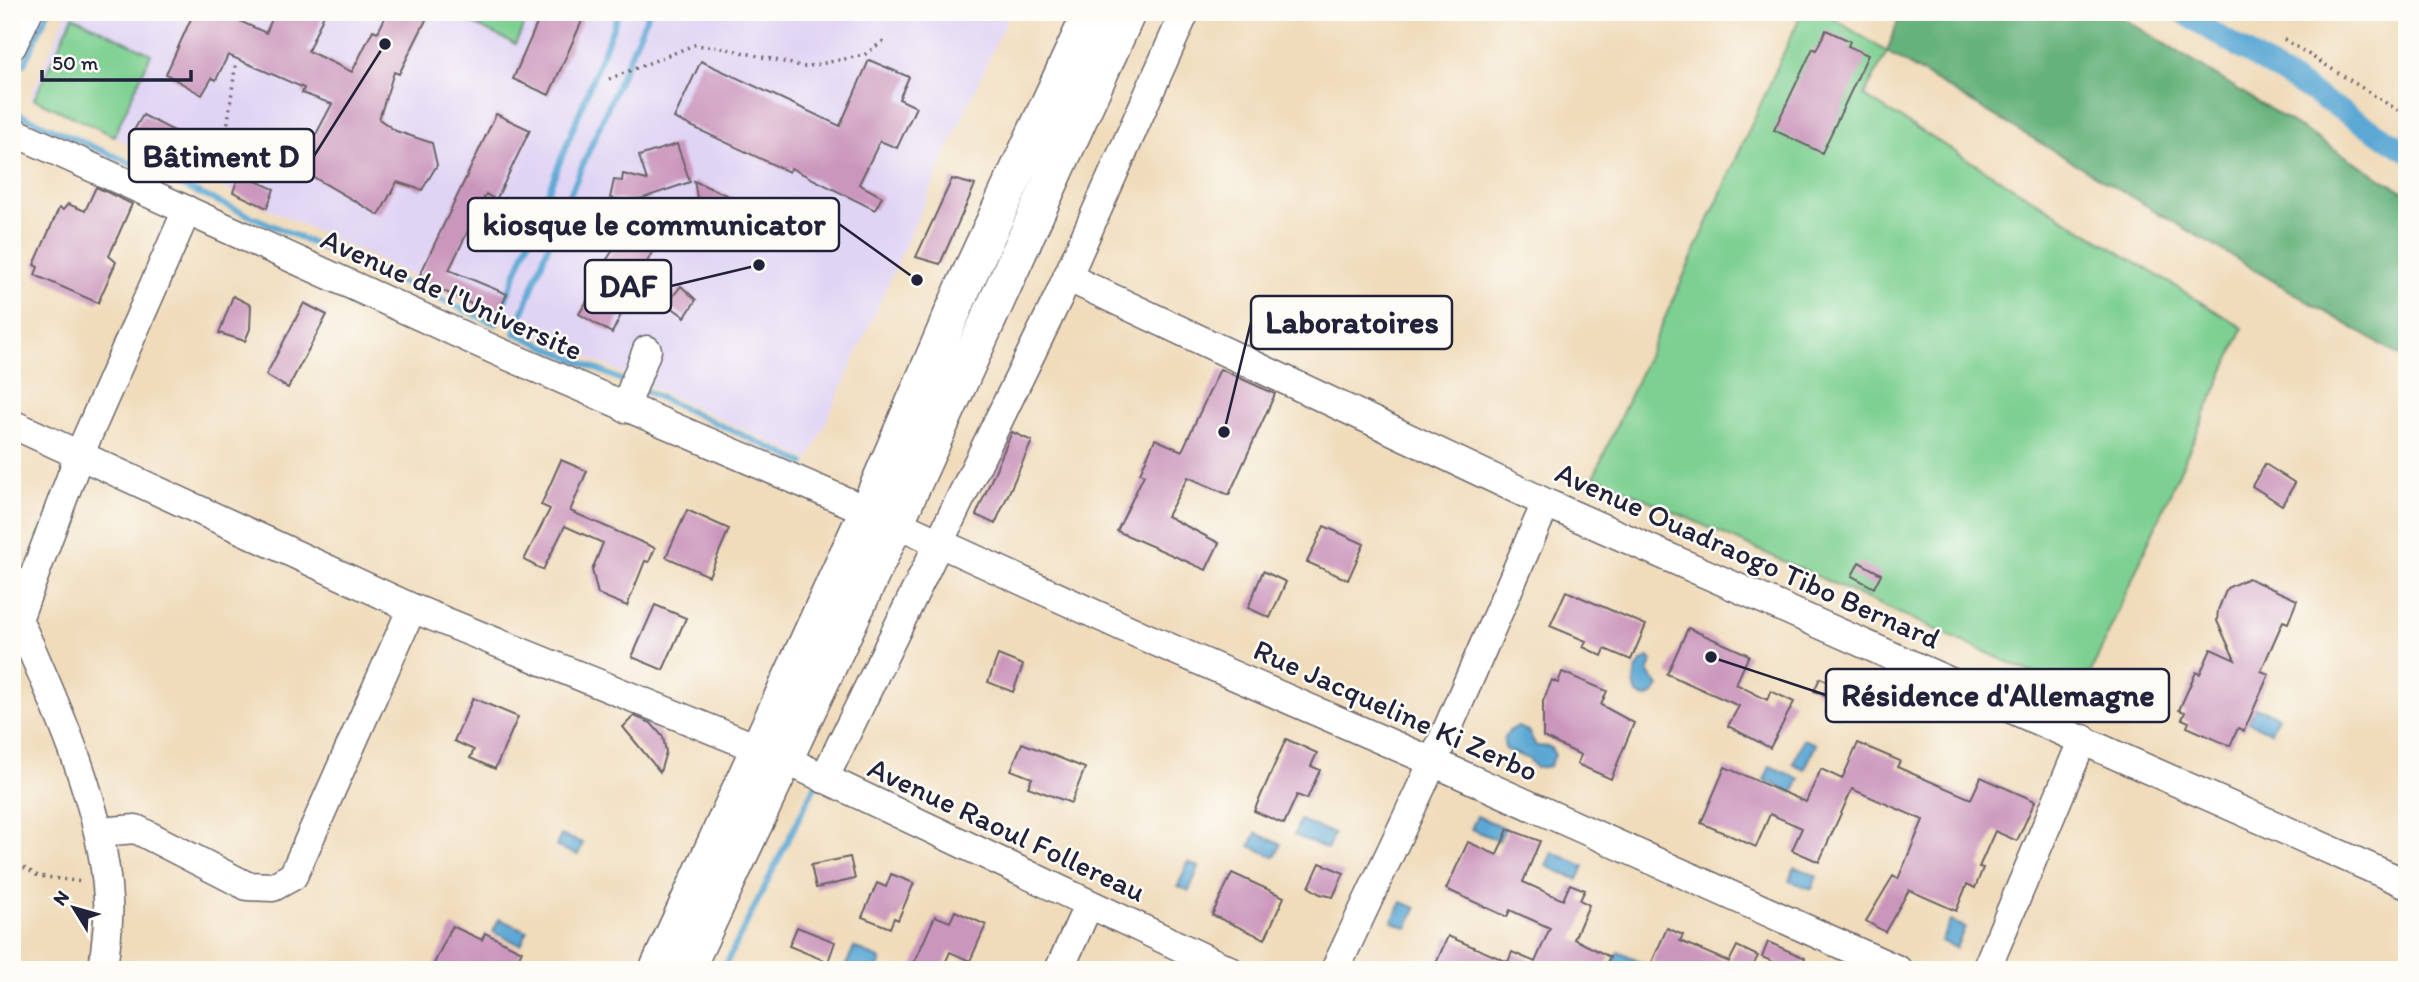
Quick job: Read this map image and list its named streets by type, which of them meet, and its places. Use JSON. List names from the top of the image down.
{
  "streets": {
    "street": [
      "Avenue de l'Universite",
      "Avenue Ouadraogo Tibo Bernard",
      "Rue Jacqueline Ki Zerbo",
      "Avenue Raoul Follereau"
    ]
  },
  "crossings": [
    ["Avenue de l'Universite", "Rue Jacqueline Ki Zerbo"]
  ],
  "places": [
    "Bâtiment D",
    "DAF",
    "kiosque le communicator",
    "Laboratoires",
    "Résidence d'Allemagne"
  ],
  "scale_bar": "50 m",
  "north": "top left"
}
